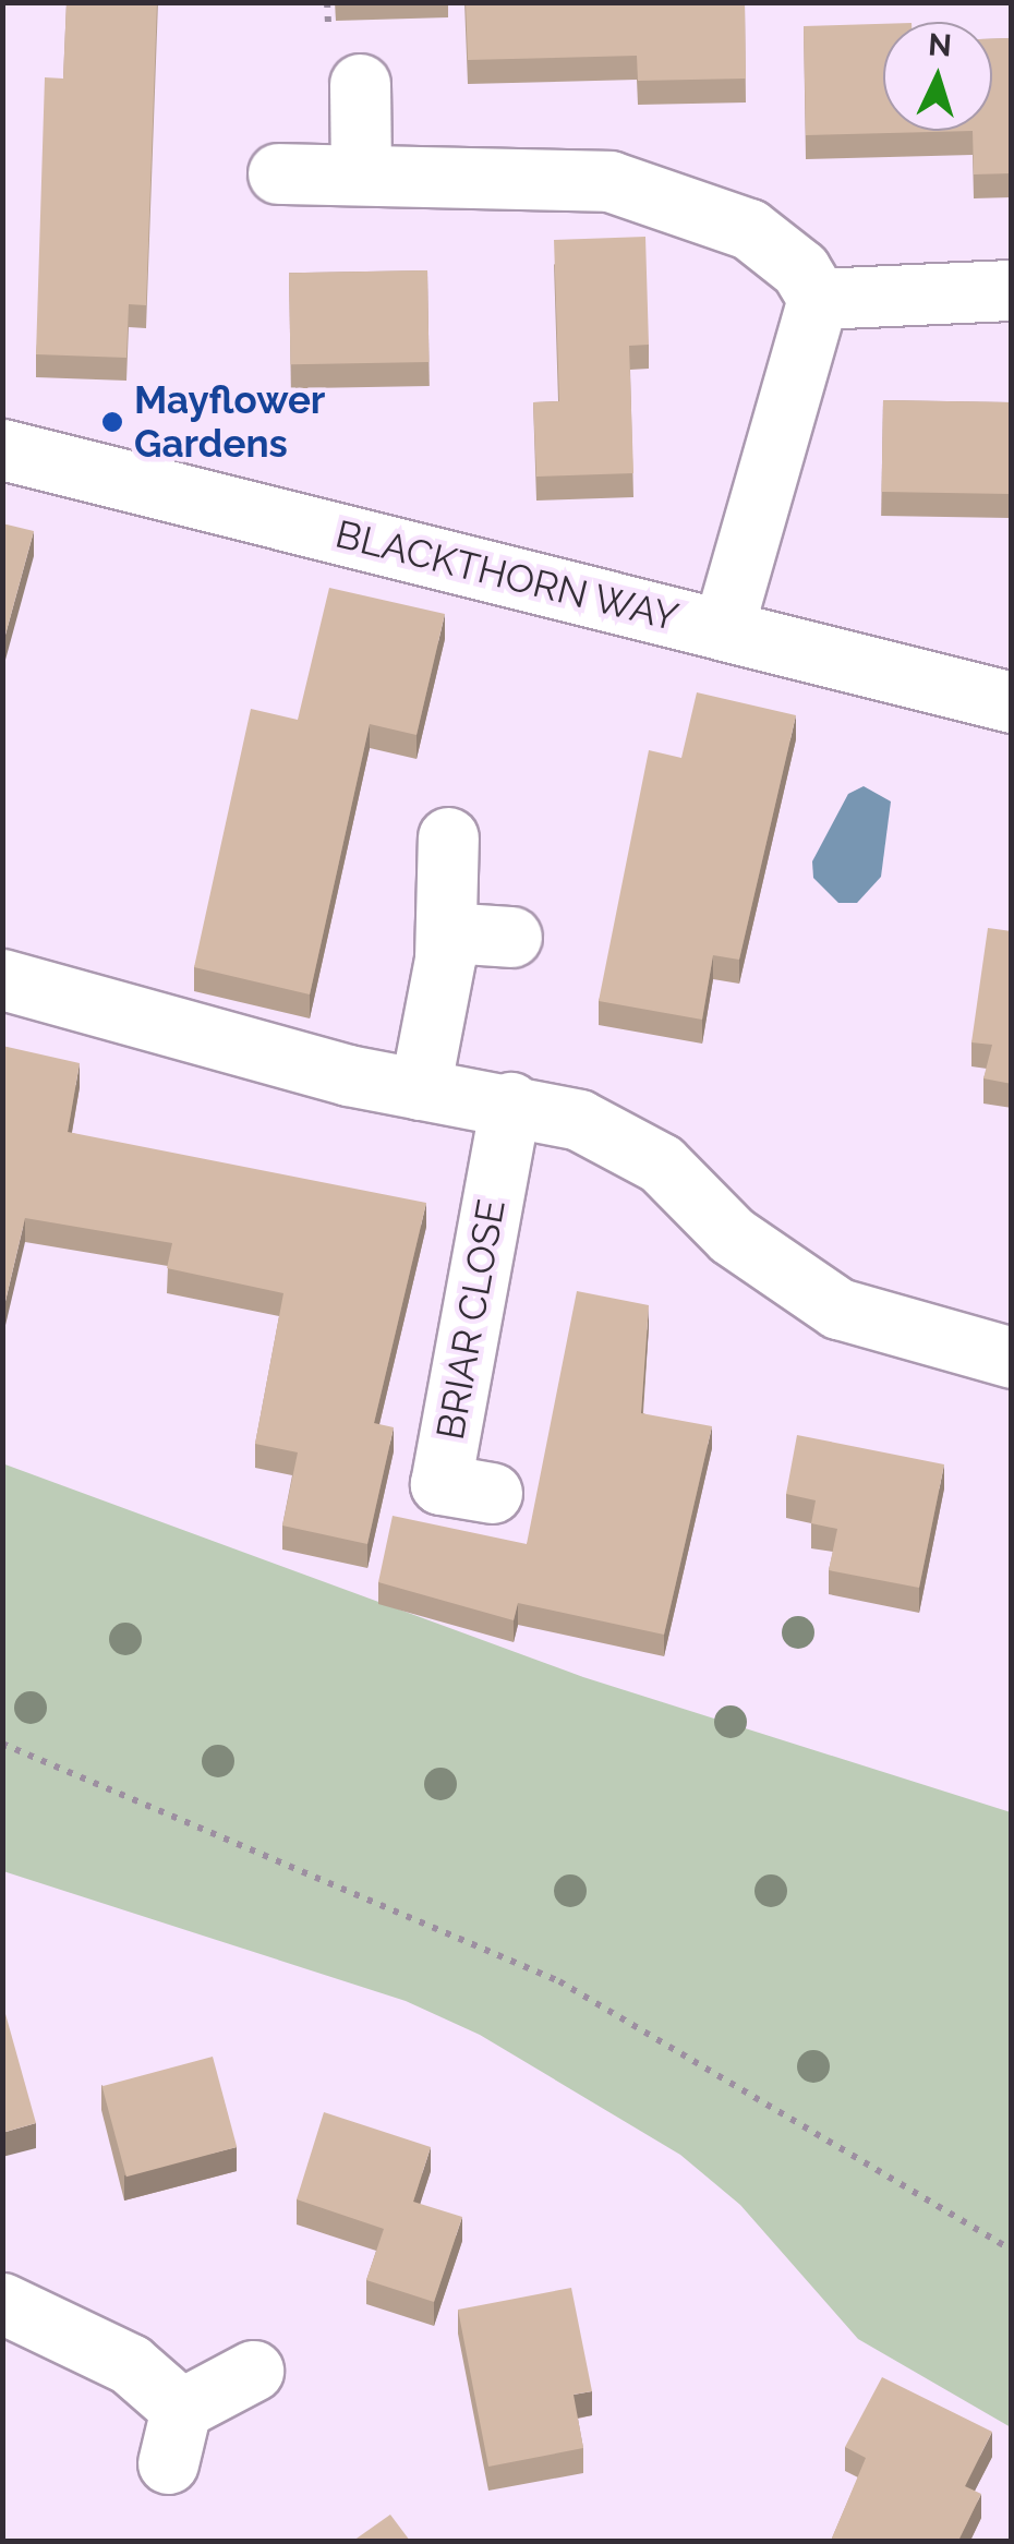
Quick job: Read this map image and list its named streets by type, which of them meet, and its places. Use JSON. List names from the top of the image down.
{
  "streets": {
    "street": ["BLACKTHORN WAY", "BRIAR CLOSE"]
  },
  "places": ["Mayflower Gardens"],
  "north": "top"
}
